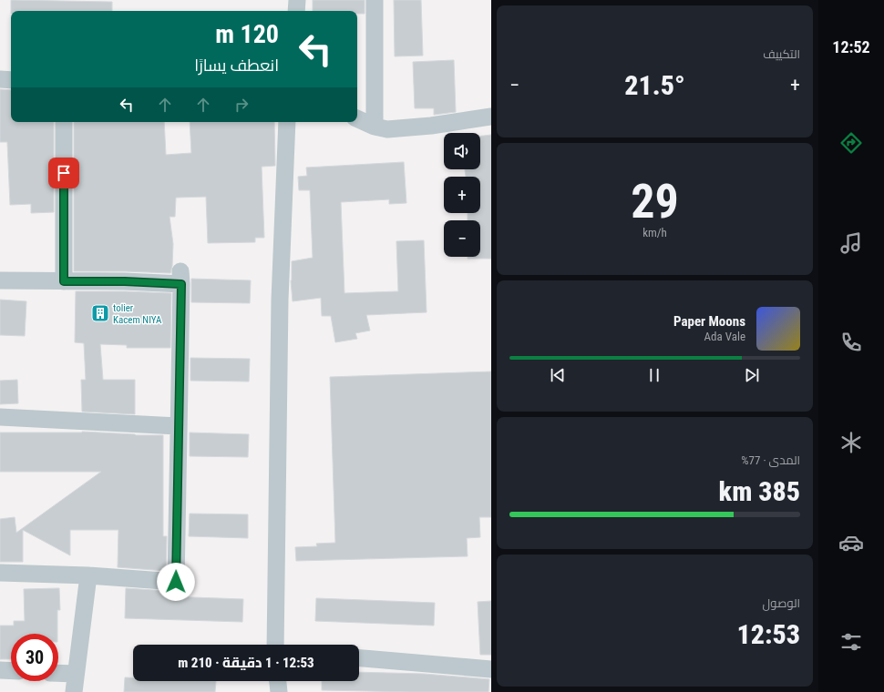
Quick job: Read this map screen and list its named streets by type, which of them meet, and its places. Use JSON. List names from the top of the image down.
{
  "places": {
    "building": ["tolier Kacem NIYA"]
  },
  "page": {
    "tabs": "12:52",
    "tile": [
      "التكييف",
      ["29", "km/h"],
      ["المدى · 77%", "385 km"],
      ["الوصول", "12:53"]
    ],
    "turn": ["120 m", "انعطف يسارًا"],
    "heat": ["−", "21.5°", "+"],
    "map_buttons": ["+", "−"],
    "song": ["Paper Moons", "Ada Vale"],
    "limit": "30",
    "trip": "12:53 · 1 دقيقة · 210 m"
  }
}
